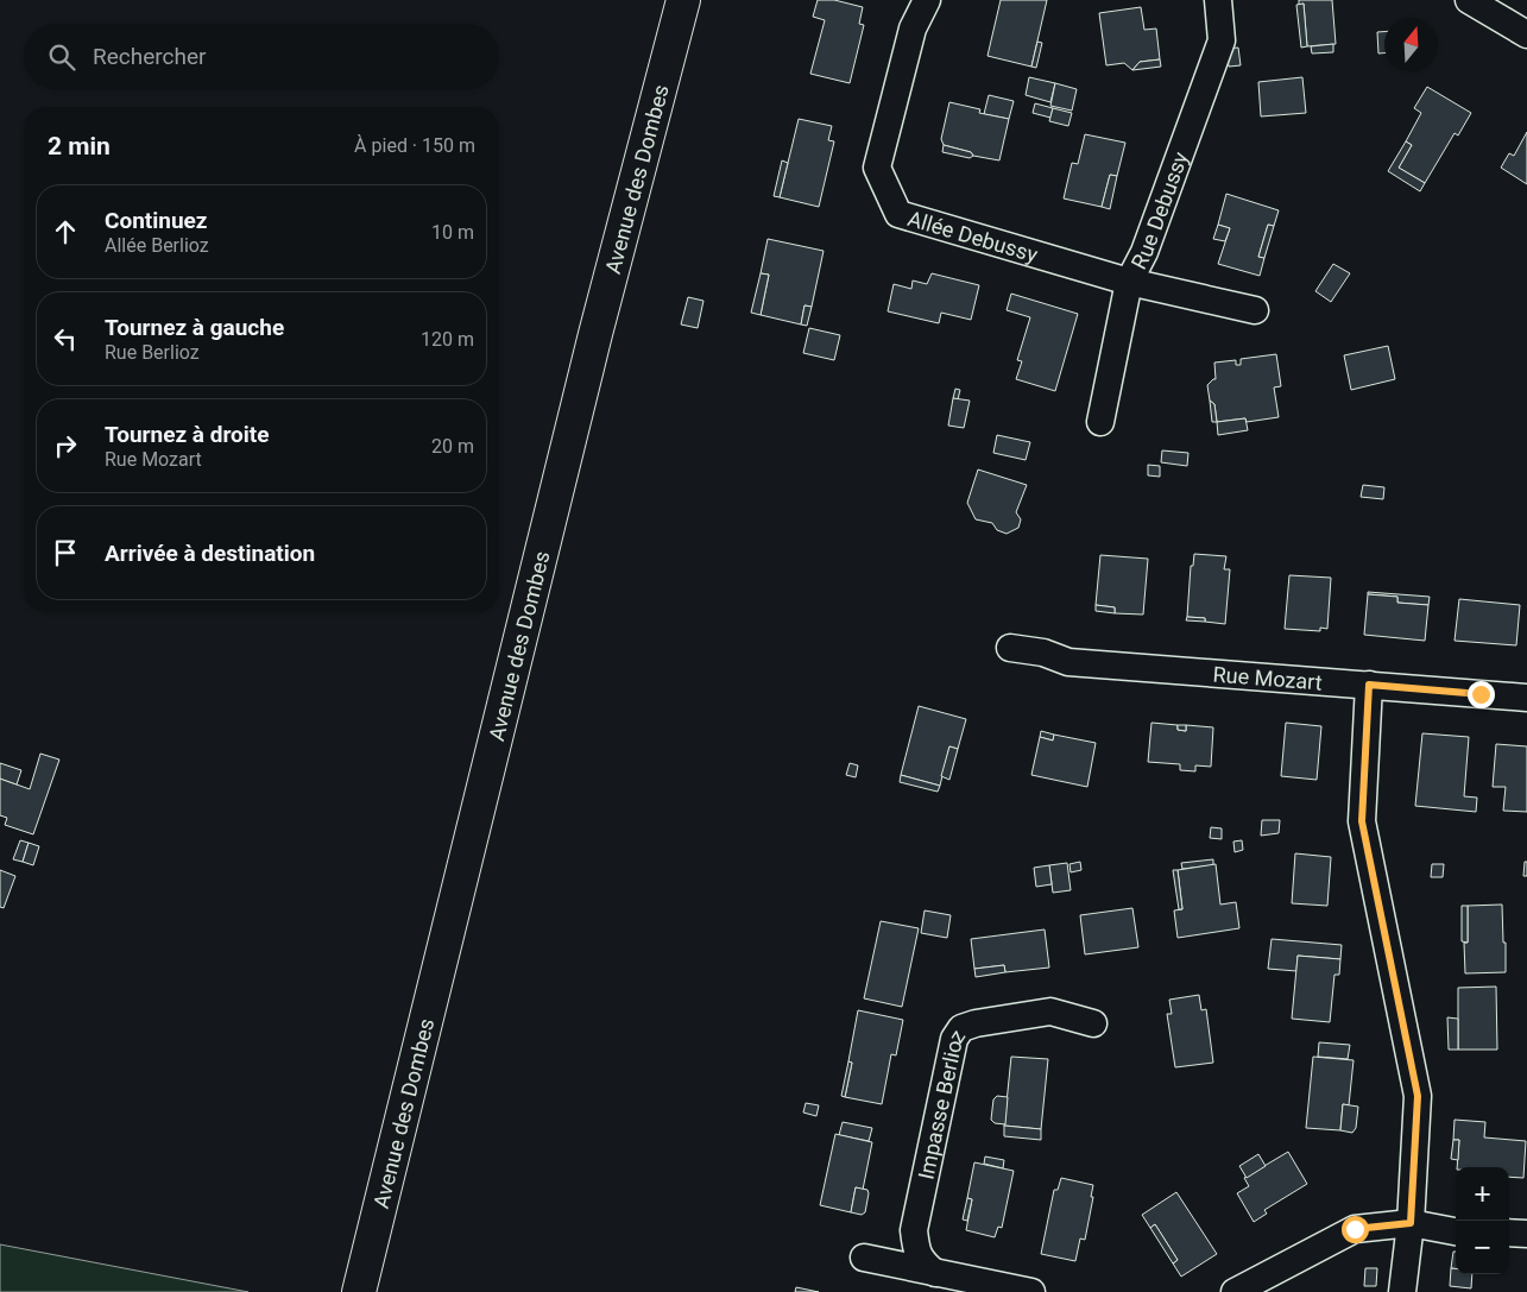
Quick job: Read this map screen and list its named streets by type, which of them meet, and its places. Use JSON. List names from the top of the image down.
{
  "streets": {
    "main road": ["Avenue des Dombes"],
    "street": [
      "Rue Debussy",
      "Allée Debussy",
      "Rue Mozart",
      "Impasse Berlioz"
    ]
  },
  "crossings": [
    ["Rue Debussy", "Allée Debussy"]
  ],
  "north": "top",
  "page": {
    "search": "Rechercher",
    "heading": ["2 min", "À pied · 150 m"],
    "list": [
      ["Continuez", "Allée Berlioz", "10 m"],
      ["Tournez à gauche", "Rue Berlioz", "120 m"],
      ["Tournez à droite", "Rue Mozart", "20 m"],
      "Arrivée à destination"
    ],
    "map_buttons": ["+", "−"]
  }
}
